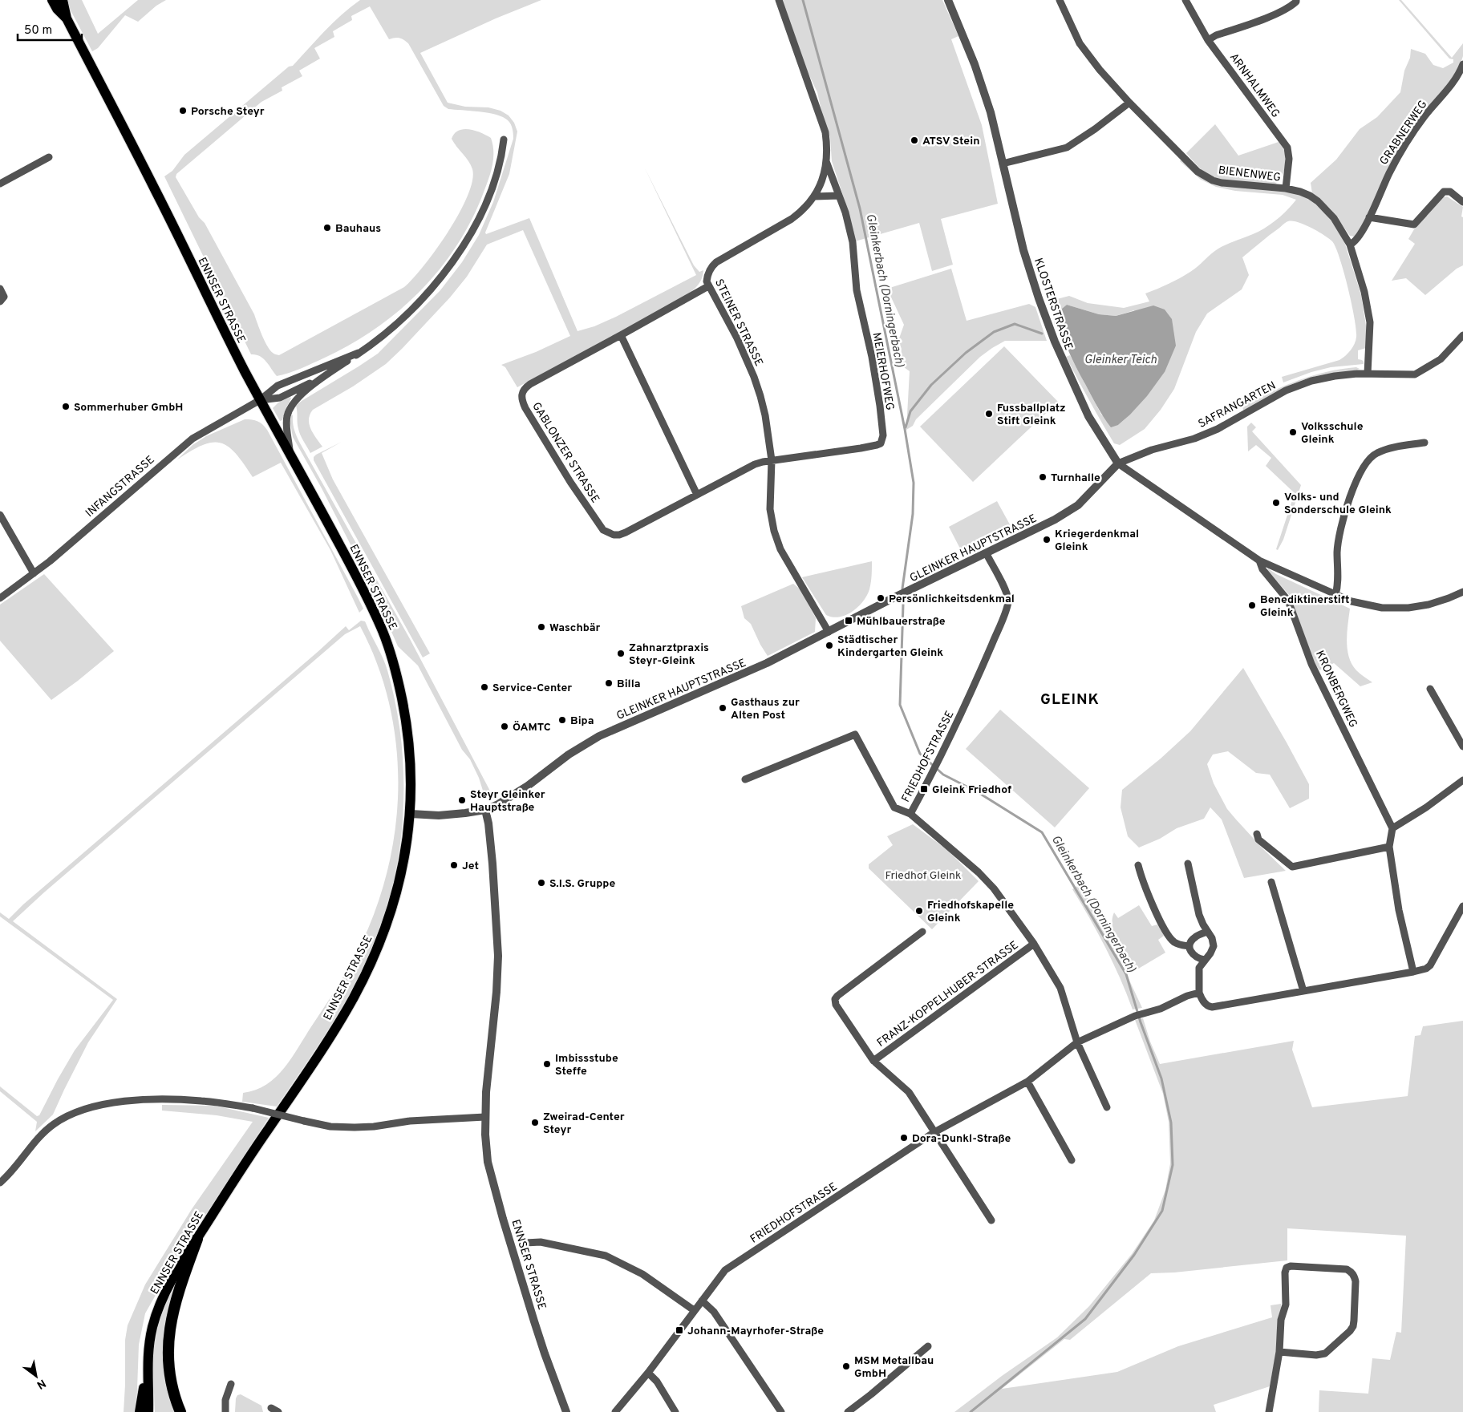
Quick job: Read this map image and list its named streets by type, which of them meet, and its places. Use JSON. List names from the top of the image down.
{
  "streets": {
    "main road": ["ENNSER STRASSE"],
    "street": [
      "ARNHALMWEG",
      "GRABNERWEG",
      "BIENENWEG",
      "KLOSTERSTRASSE",
      "STEINER STRASSE",
      "MEIERHOFWEG",
      "SAFRANGARTEN",
      "GABLONZER STRASSE",
      "INFANGSTRASSE",
      "GLEINKER HAUPTSTRASSE",
      "KRONBERGWEG",
      "FRIEDHOFSTRASSE",
      "FRANZ-KOPPELHUBER-STRASSE"
    ]
  },
  "crossings": [
    ["ARNHALMWEG", "BIENENWEG"],
    ["GRABNERWEG", "BIENENWEG"],
    ["ENNSER STRASSE", "INFANGSTRASSE"],
    ["ENNSER STRASSE", "GLEINKER HAUPTSTRASSE"],
    ["KLOSTERSTRASSE", "SAFRANGARTEN"],
    ["KLOSTERSTRASSE", "GLEINKER HAUPTSTRASSE"],
    ["STEINER STRASSE", "MEIERHOFWEG"],
    ["STEINER STRASSE", "GABLONZER STRASSE"],
    ["STEINER STRASSE", "GLEINKER HAUPTSTRASSE"],
    ["MEIERHOFWEG", "GABLONZER STRASSE"],
    ["SAFRANGARTEN", "GLEINKER HAUPTSTRASSE"],
    ["GLEINKER HAUPTSTRASSE", "FRIEDHOFSTRASSE"],
    ["FRIEDHOFSTRASSE", "FRANZ-KOPPELHUBER-STRASSE"]
  ],
  "districts": ["GLEINK"],
  "water": ["Gleinkerbach (Dorningerbach)", "Gleinker Teich"],
  "parks": ["Friedhof Gleink"],
  "places": {
    "other": [
      "Porsche Steyr",
      "ATSV Stein",
      "Bauhaus",
      "Sommerhuber GmbH",
      "Fussballplatz Stift Gleink",
      "Volksschule Gleink",
      "Turnhalle",
      "Volks- und Sonderschule Gleink",
      "Kriegerdenkmal Gleink",
      "Persönlichkeitsdenkmal",
      "Benediktinerstift Gleink",
      "Waschbär",
      "Städtischer Kindergarten Gleink",
      "Zahnarztpraxis Steyr-Gleink",
      "Billa",
      "Service-Center",
      "Gasthaus zur Alten Post",
      "Bipa",
      "ÖAMTC",
      "Steyr Gleinker Hauptstraße",
      "Jet",
      "S.I.S. Gruppe",
      "Friedhofskapelle Gleink",
      "Imbissstube Steffe",
      "Zweirad-Center Steyr",
      "Dora-Dunkl-Straße",
      "MSM Metallbau GmbH"
    ],
    "transit": ["Mühlbauerstraße", "Gleink Friedhof", "Johann-Mayrhofer-Straße"]
  },
  "scale_bar": "50 m",
  "north": "bottom right"
}
